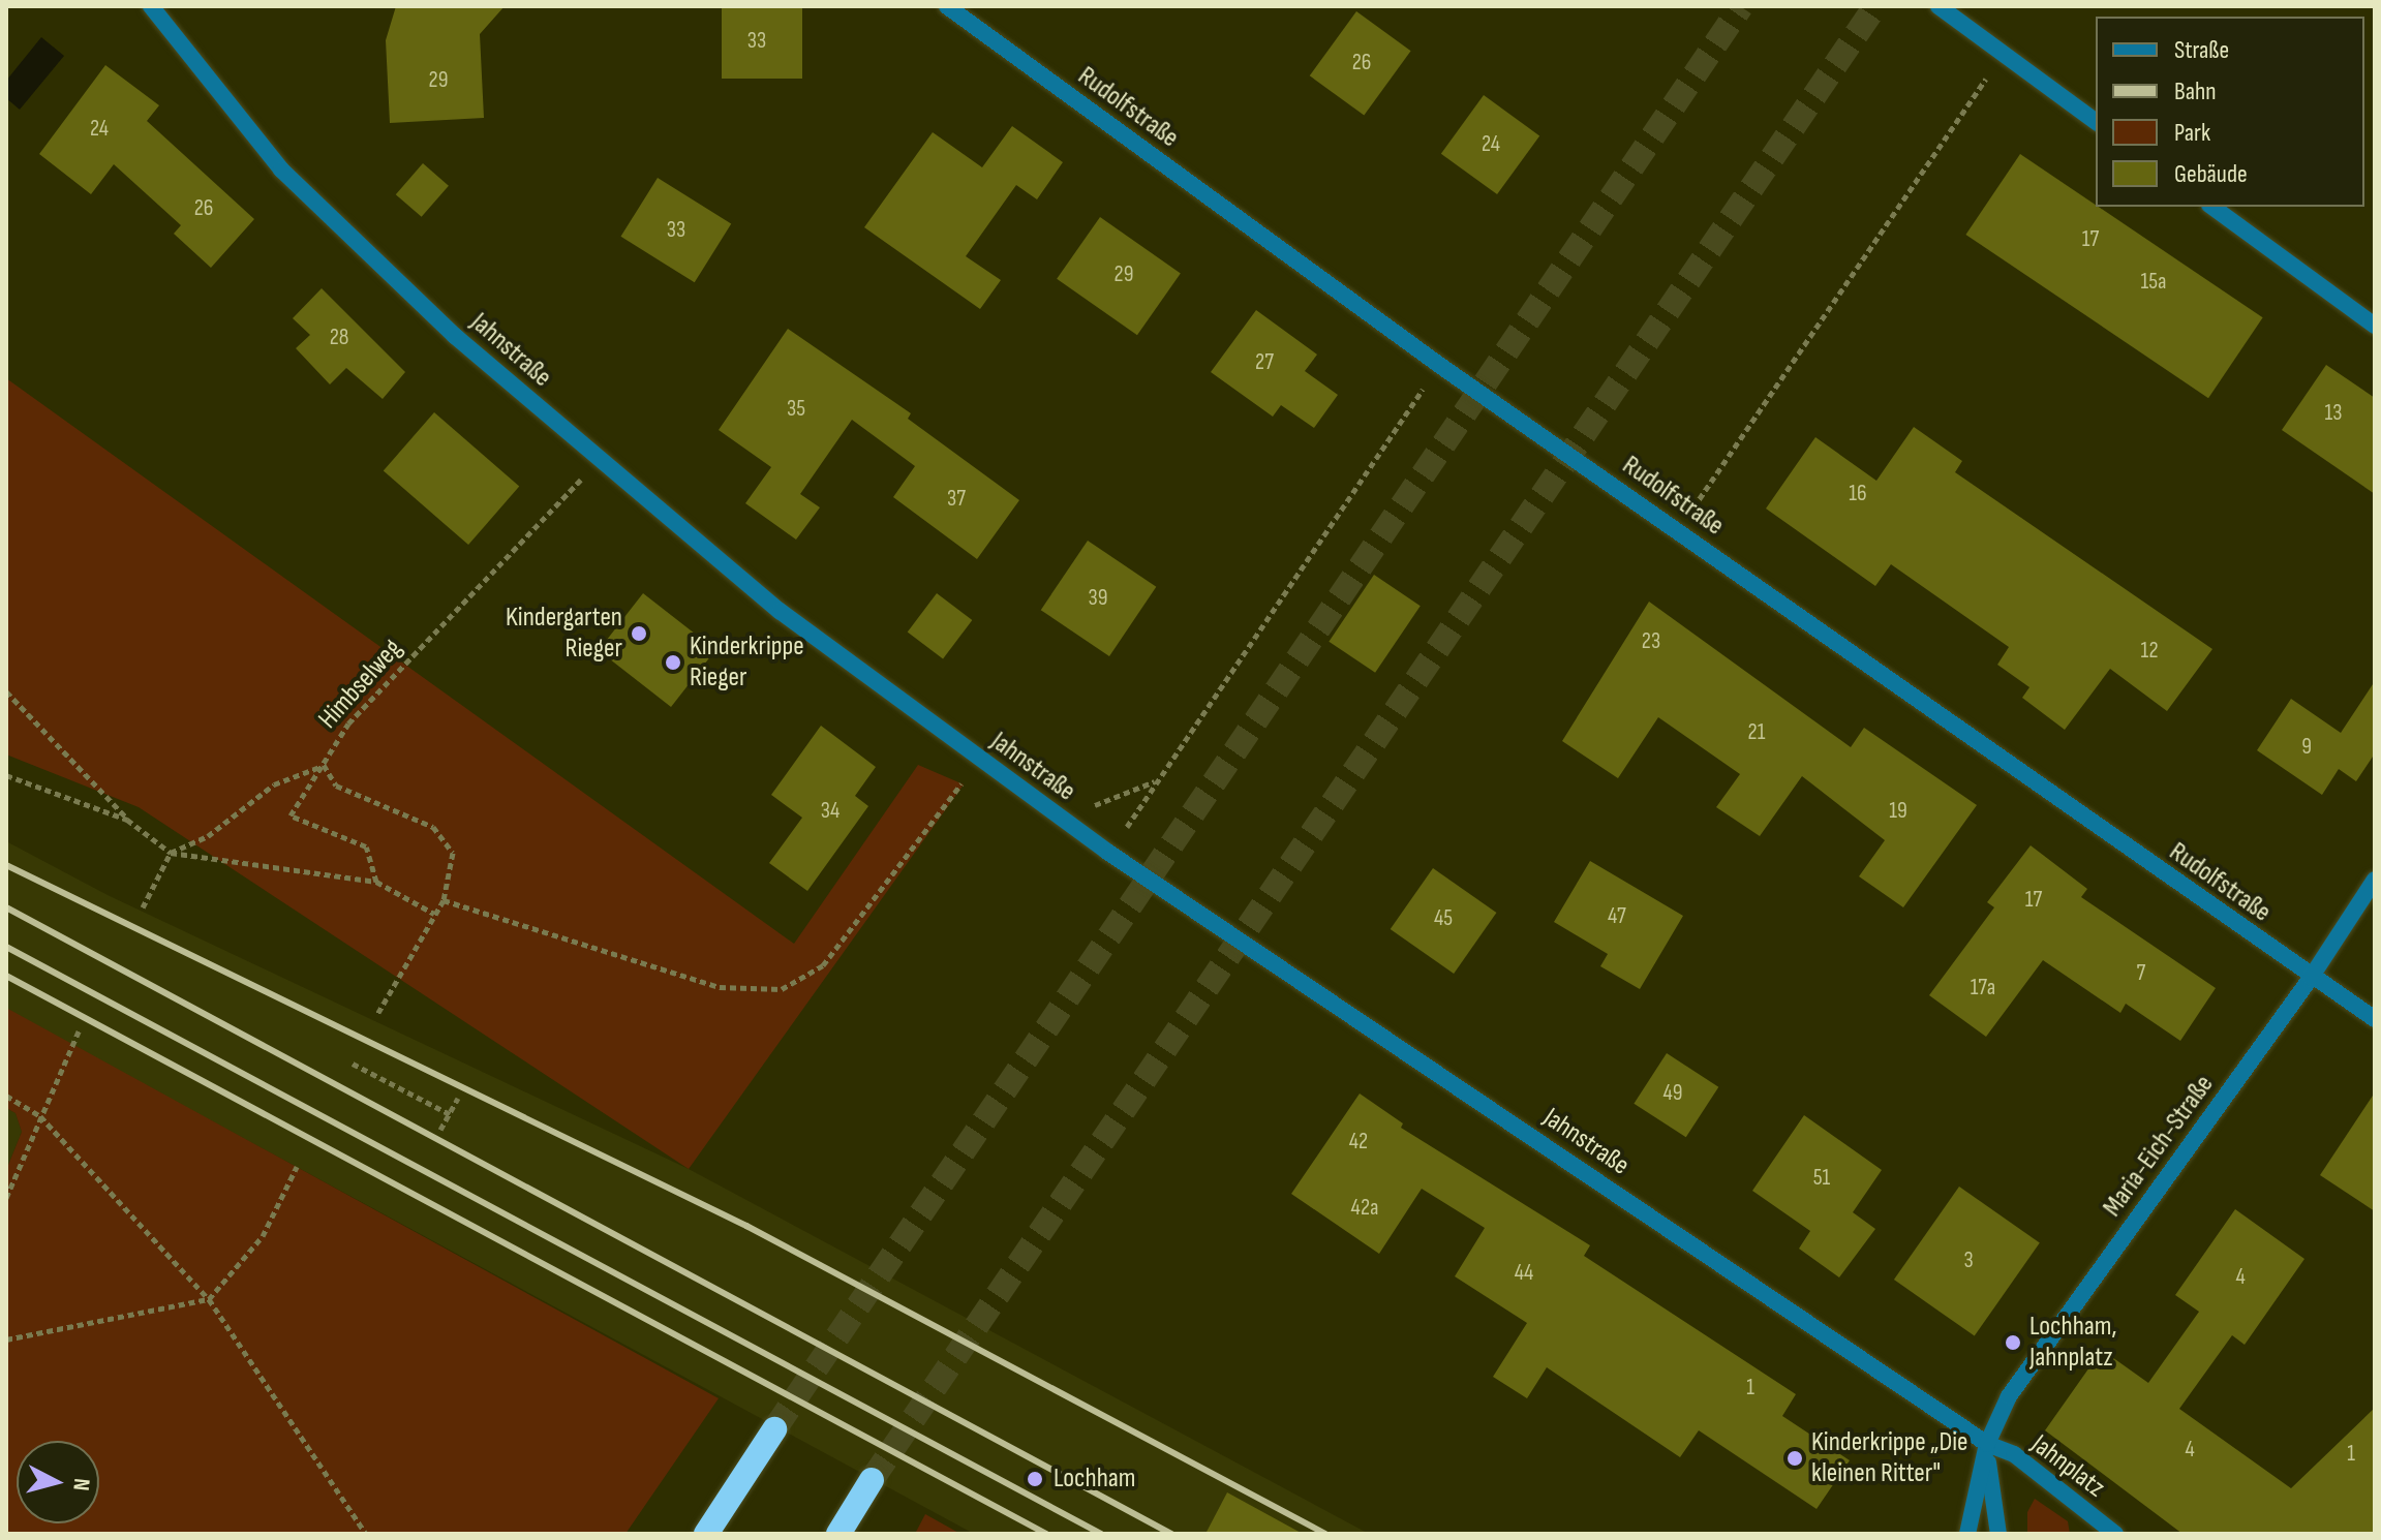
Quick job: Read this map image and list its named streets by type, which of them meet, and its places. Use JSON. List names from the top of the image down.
{
  "streets": {
    "street": [
      "Rudolfstraße",
      "Jahnstraße",
      "Maria-Eich-Straße",
      "Jahnplatz"
    ],
    "path": ["Himbselweg"]
  },
  "crossings": [
    ["Rudolfstraße", "Maria-Eich-Straße"],
    ["Jahnstraße", "Himbselweg"],
    ["Jahnstraße", "Maria-Eich-Straße"],
    ["Jahnstraße", "Jahnplatz"],
    ["Maria-Eich-Straße", "Jahnplatz"]
  ],
  "places": [
    "Kindergarten Rieger",
    "Kinderkrippe Rieger",
    "Lochham, Jahnplatz",
    "Kinderkrippe „Die kleinen Ritter\"",
    "Lochham"
  ],
  "house_numbers": [
    "33",
    "26",
    "29",
    "24",
    "24",
    "26",
    "33",
    "17",
    "29",
    "15a",
    "28",
    "27",
    "35",
    "13",
    "16",
    "37",
    "39",
    "23",
    "12",
    "21",
    "9",
    "34",
    "19",
    "17",
    "47",
    "45",
    "7",
    "17a",
    "49",
    "42",
    "51",
    "42a",
    "3",
    "44",
    "4",
    "1",
    "4",
    "1"
  ],
  "legend": [
    "Straße",
    "Bahn",
    "Park",
    "Gebäude"
  ],
  "north": "right"
}
